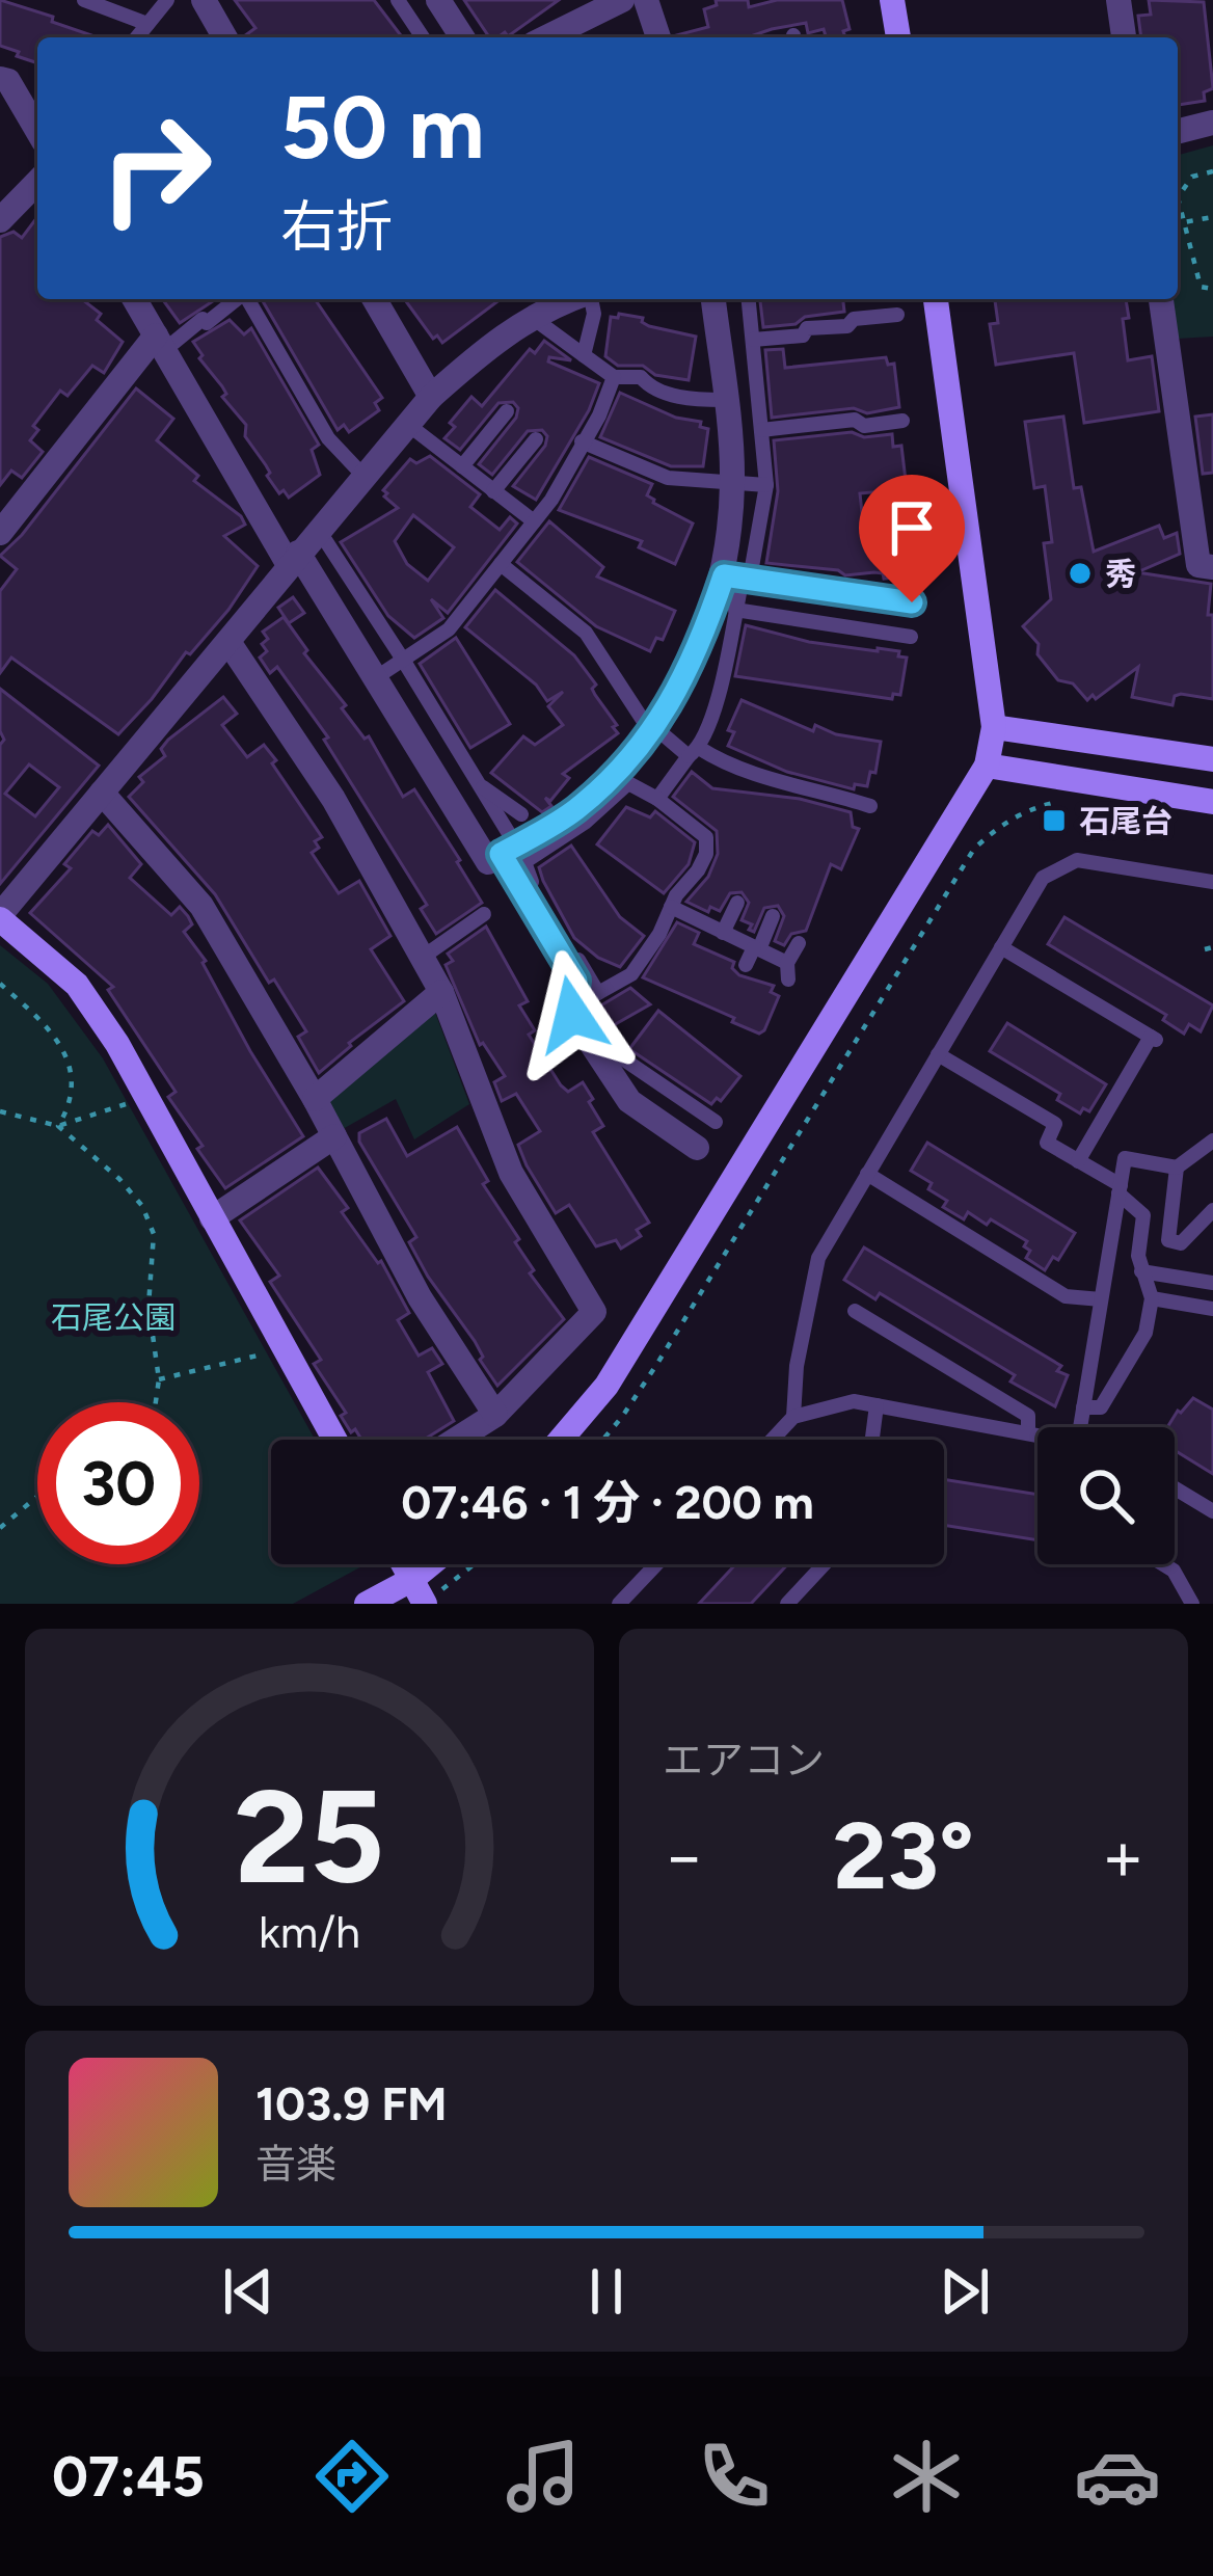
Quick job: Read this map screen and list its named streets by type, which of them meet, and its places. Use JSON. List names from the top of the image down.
{
  "parks": ["石尾公園"],
  "places": {
    "other": ["秀"],
    "transit": ["石尾台"]
  },
  "page": {
    "turn": ["50 m", "右折"],
    "limit": "30",
    "trip": "07:46 · 1 分 · 200 m",
    "tile": "エアコン",
    "heat": ["−", "23°", "+"],
    "song": ["103.9 FM", "音楽"],
    "tabs": "07:45",
    "gauge": ["25", "km/h"]
  }
}
